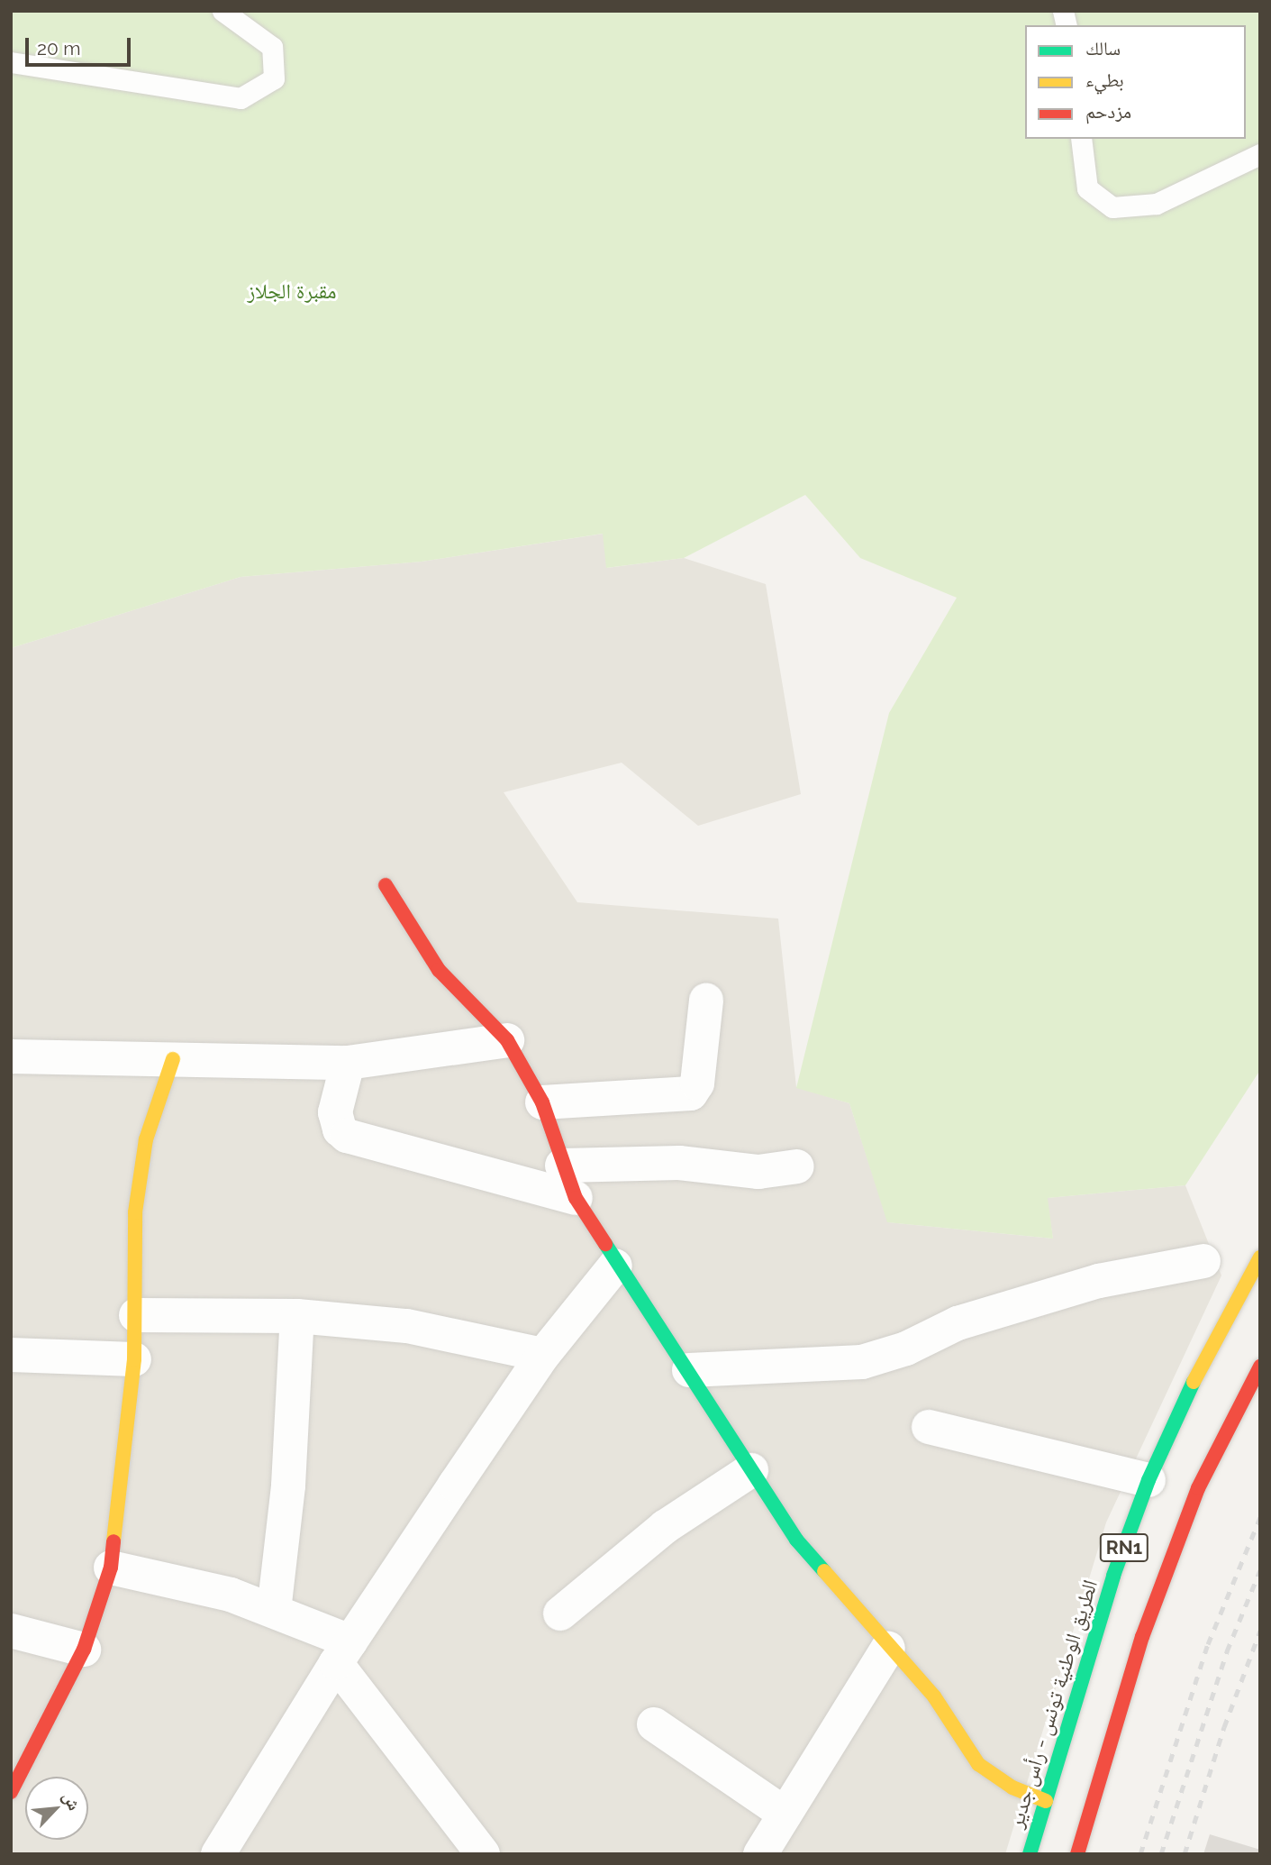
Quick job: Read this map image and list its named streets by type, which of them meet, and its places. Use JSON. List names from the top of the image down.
{
  "streets": {
    "street": ["RN1", "الطريق الوطنية تونس - رأس جدير"]
  },
  "parks": ["مقبرة الجلاز"],
  "legend": ["سالك", "بطيء", "مزدحم"],
  "scale_bar": "20 m",
  "north": "top right"
}
